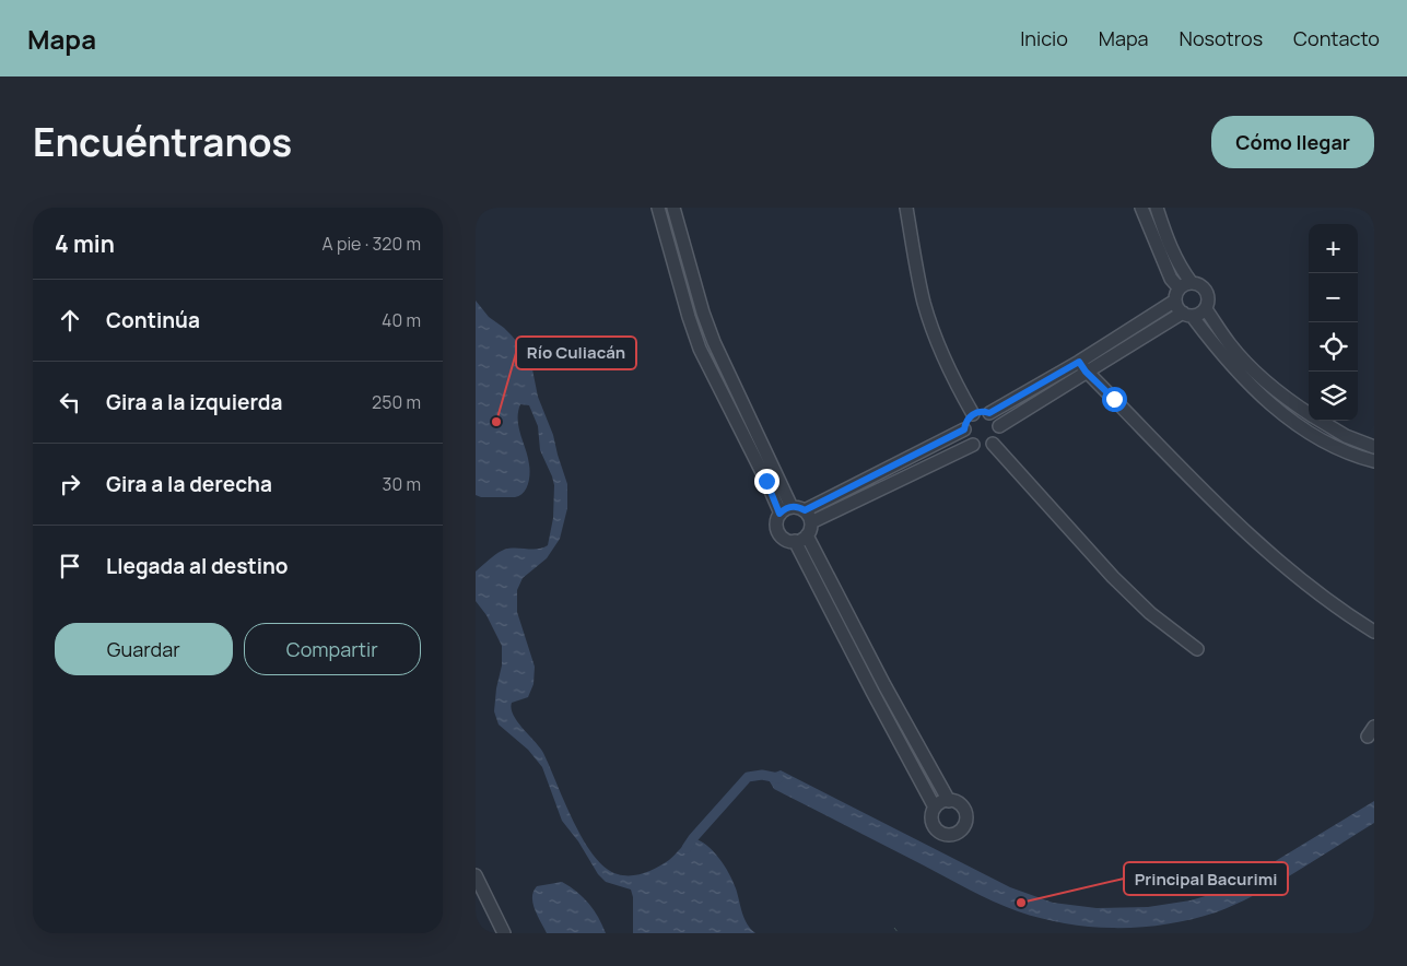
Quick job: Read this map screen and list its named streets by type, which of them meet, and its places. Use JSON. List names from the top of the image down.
{
  "places": ["Río Culiacán", "Principal Bacurimi"],
  "page": {
    "header": "Mapa",
    "nav": [
      "Inicio",
      "Mapa",
      "Nosotros",
      "Contacto"
    ],
    "title": "Encuéntranos",
    "buttons": [
      "Cómo llegar",
      ["Guardar", "Compartir"]
    ],
    "heading": ["4 min", "A pie · 320 m"],
    "map_buttons": ["+", "−"],
    "list": [
      ["Continúa", "40 m"],
      ["Gira a la izquierda", "250 m"],
      ["Gira a la derecha", "30 m"],
      "Llegada al destino"
    ]
  }
}
